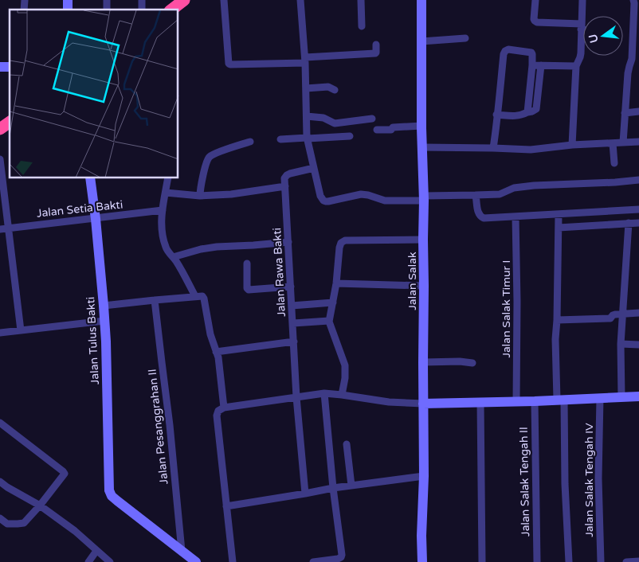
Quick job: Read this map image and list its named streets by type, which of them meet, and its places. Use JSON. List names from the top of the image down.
{
  "streets": {
    "street": [
      "Jalan Setia Bakti",
      "Jalan Rawa Bakti",
      "Jalan Salak",
      "Jalan Salak Timur I",
      "Jalan Tulus Bakti",
      "Jalan Pesanggrahan II",
      "Jalan Salak Tengah IV",
      "Jalan Salak Tengah II"
    ]
  },
  "crossings": [
    ["Jalan Setia Bakti", "Jalan Tulus Bakti"],
    ["Jalan Tulus Bakti", "Jalan Pesanggrahan II"]
  ],
  "north": "left"
}
